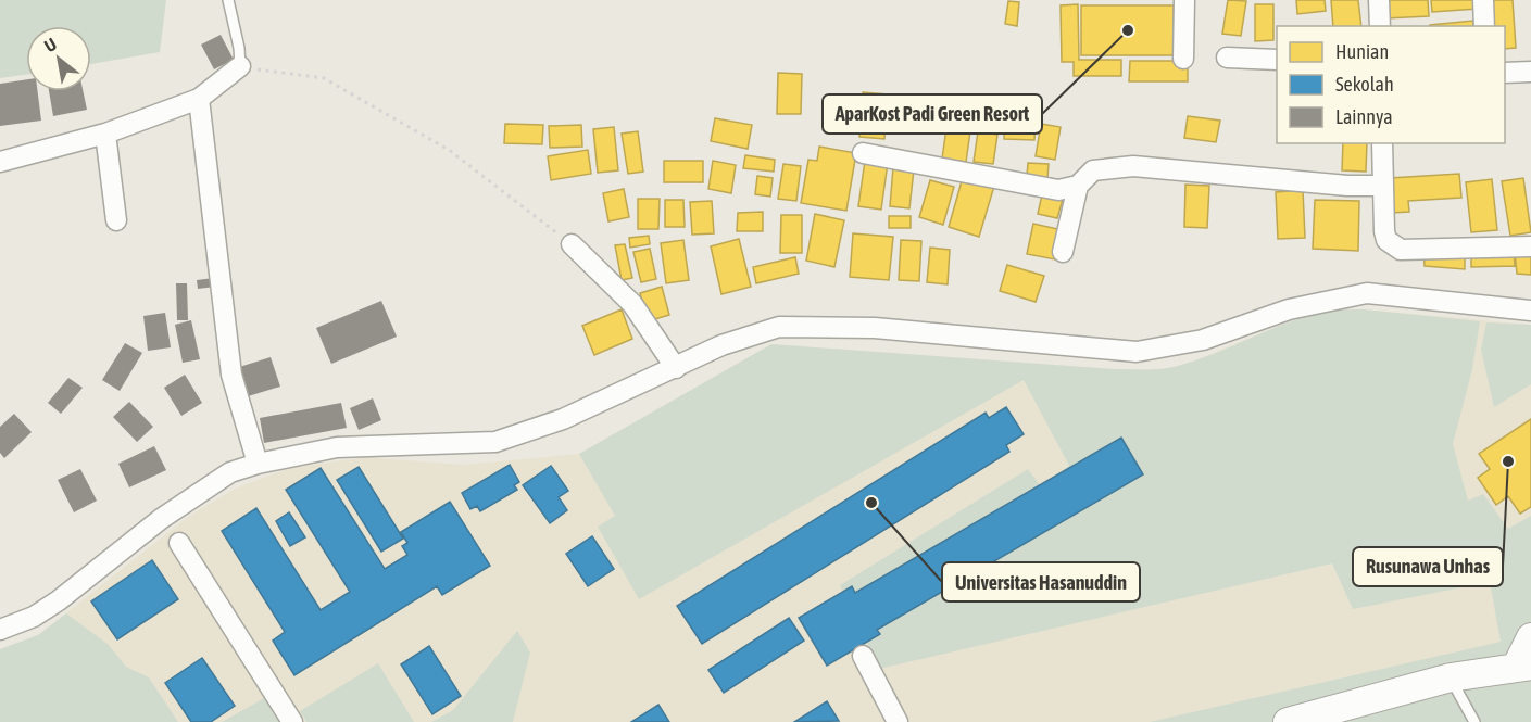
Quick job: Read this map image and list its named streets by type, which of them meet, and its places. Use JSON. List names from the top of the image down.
{
  "places": ["AparKost Padi Green Resort", "Rusunawa Unhas", "Universitas Hasanuddin"],
  "legend": ["Hunian", "Sekolah", "Lainnya"],
  "north": "top left"
}
